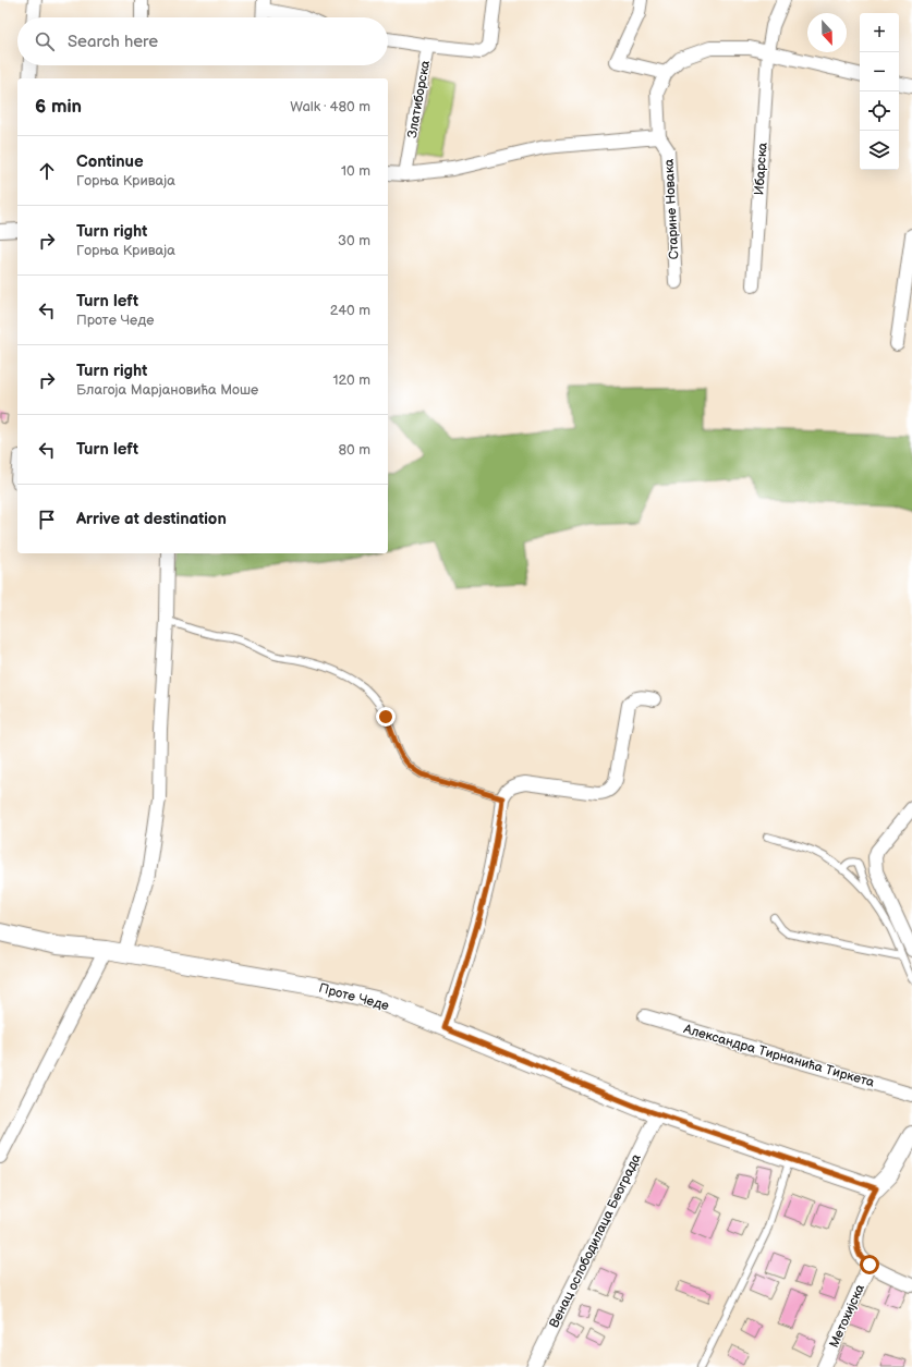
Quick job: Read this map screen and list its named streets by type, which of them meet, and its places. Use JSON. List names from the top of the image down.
{
  "streets": {
    "street": [
      "Златиборска",
      "Ибарска",
      "Старине Новака",
      "Проте Чеде",
      "Александра Тирнанића Тиркета",
      "Венац ослободилаца Београда",
      "Метохијска"
    ]
  },
  "crossings": [
    ["Проте Чеде", "Венац ослободилаца Београда"]
  ],
  "north": "bottom",
  "page": {
    "map_buttons": ["+", "−"],
    "search": "Search here",
    "heading": ["6 min", "Walk · 480 m"],
    "list": [
      ["Continue", "Горња Криваја", "10 m"],
      ["Turn right", "Горња Криваја", "30 m"],
      ["Turn left", "Проте Чеде", "240 m"],
      ["Turn right", "Благоја Марјановића Моше", "120 m"],
      ["Turn left", "80 m"],
      "Arrive at destination"
    ]
  }
}
